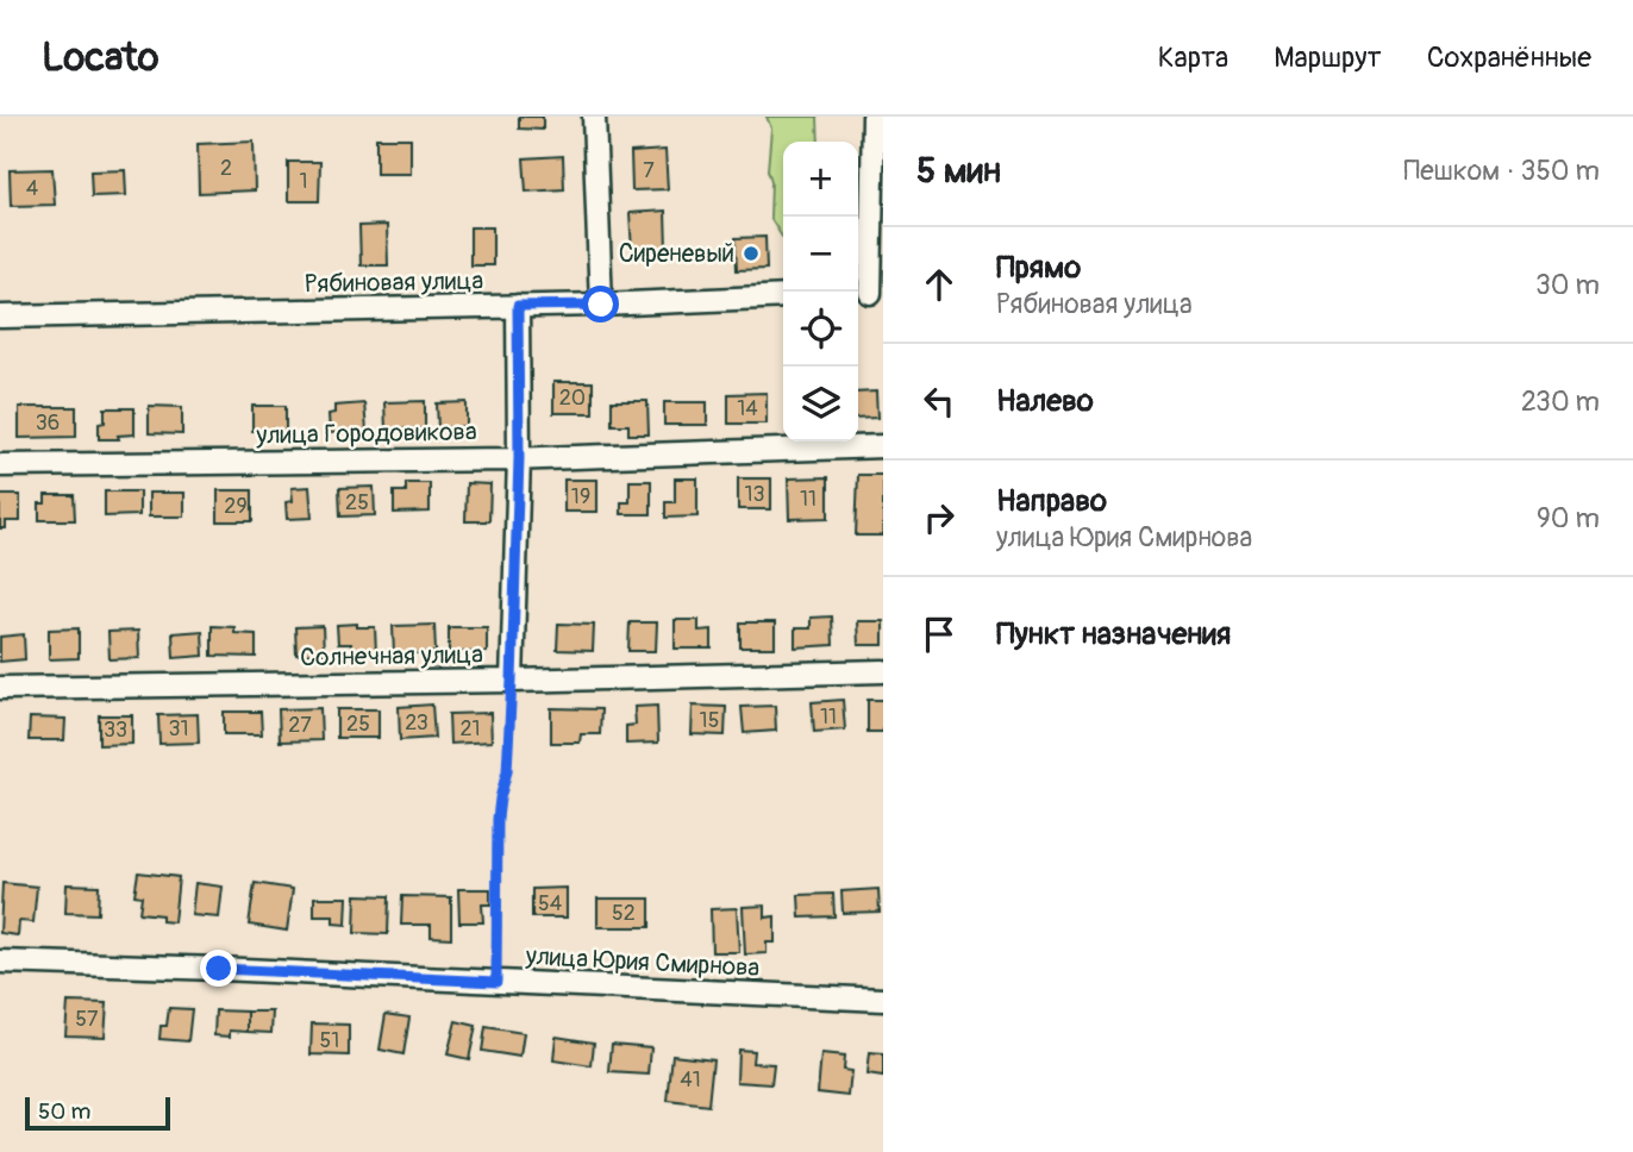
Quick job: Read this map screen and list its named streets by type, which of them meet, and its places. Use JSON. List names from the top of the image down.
{
  "streets": {
    "street": [
      "Рябиновая улица",
      "улица Городовикова",
      "Солнечная улица",
      "улица Юрия Смирнова"
    ]
  },
  "places": ["Сиреневый"],
  "house_numbers": [
    "2",
    "7",
    "1",
    "4",
    "20",
    "14",
    "36",
    "13",
    "19",
    "11",
    "25",
    "29",
    "11",
    "15",
    "23",
    "25",
    "27",
    "31",
    "21",
    "33",
    "54",
    "52",
    "57",
    "51",
    "41"
  ],
  "scale_bar": "50 m",
  "page": {
    "header": "Locato",
    "nav": ["Карта", "Маршрут", "Сохранённые"],
    "heading": ["5 мин", "Пешком · 350 m"],
    "map_buttons": ["+", "−"],
    "list": [
      ["Прямо", "Рябиновая улица", "30 m"],
      ["Налево", "230 m"],
      ["Направо", "улица Юрия Смирнова", "90 m"],
      "Пункт назначения"
    ],
    "scale": "50 m"
  }
}
